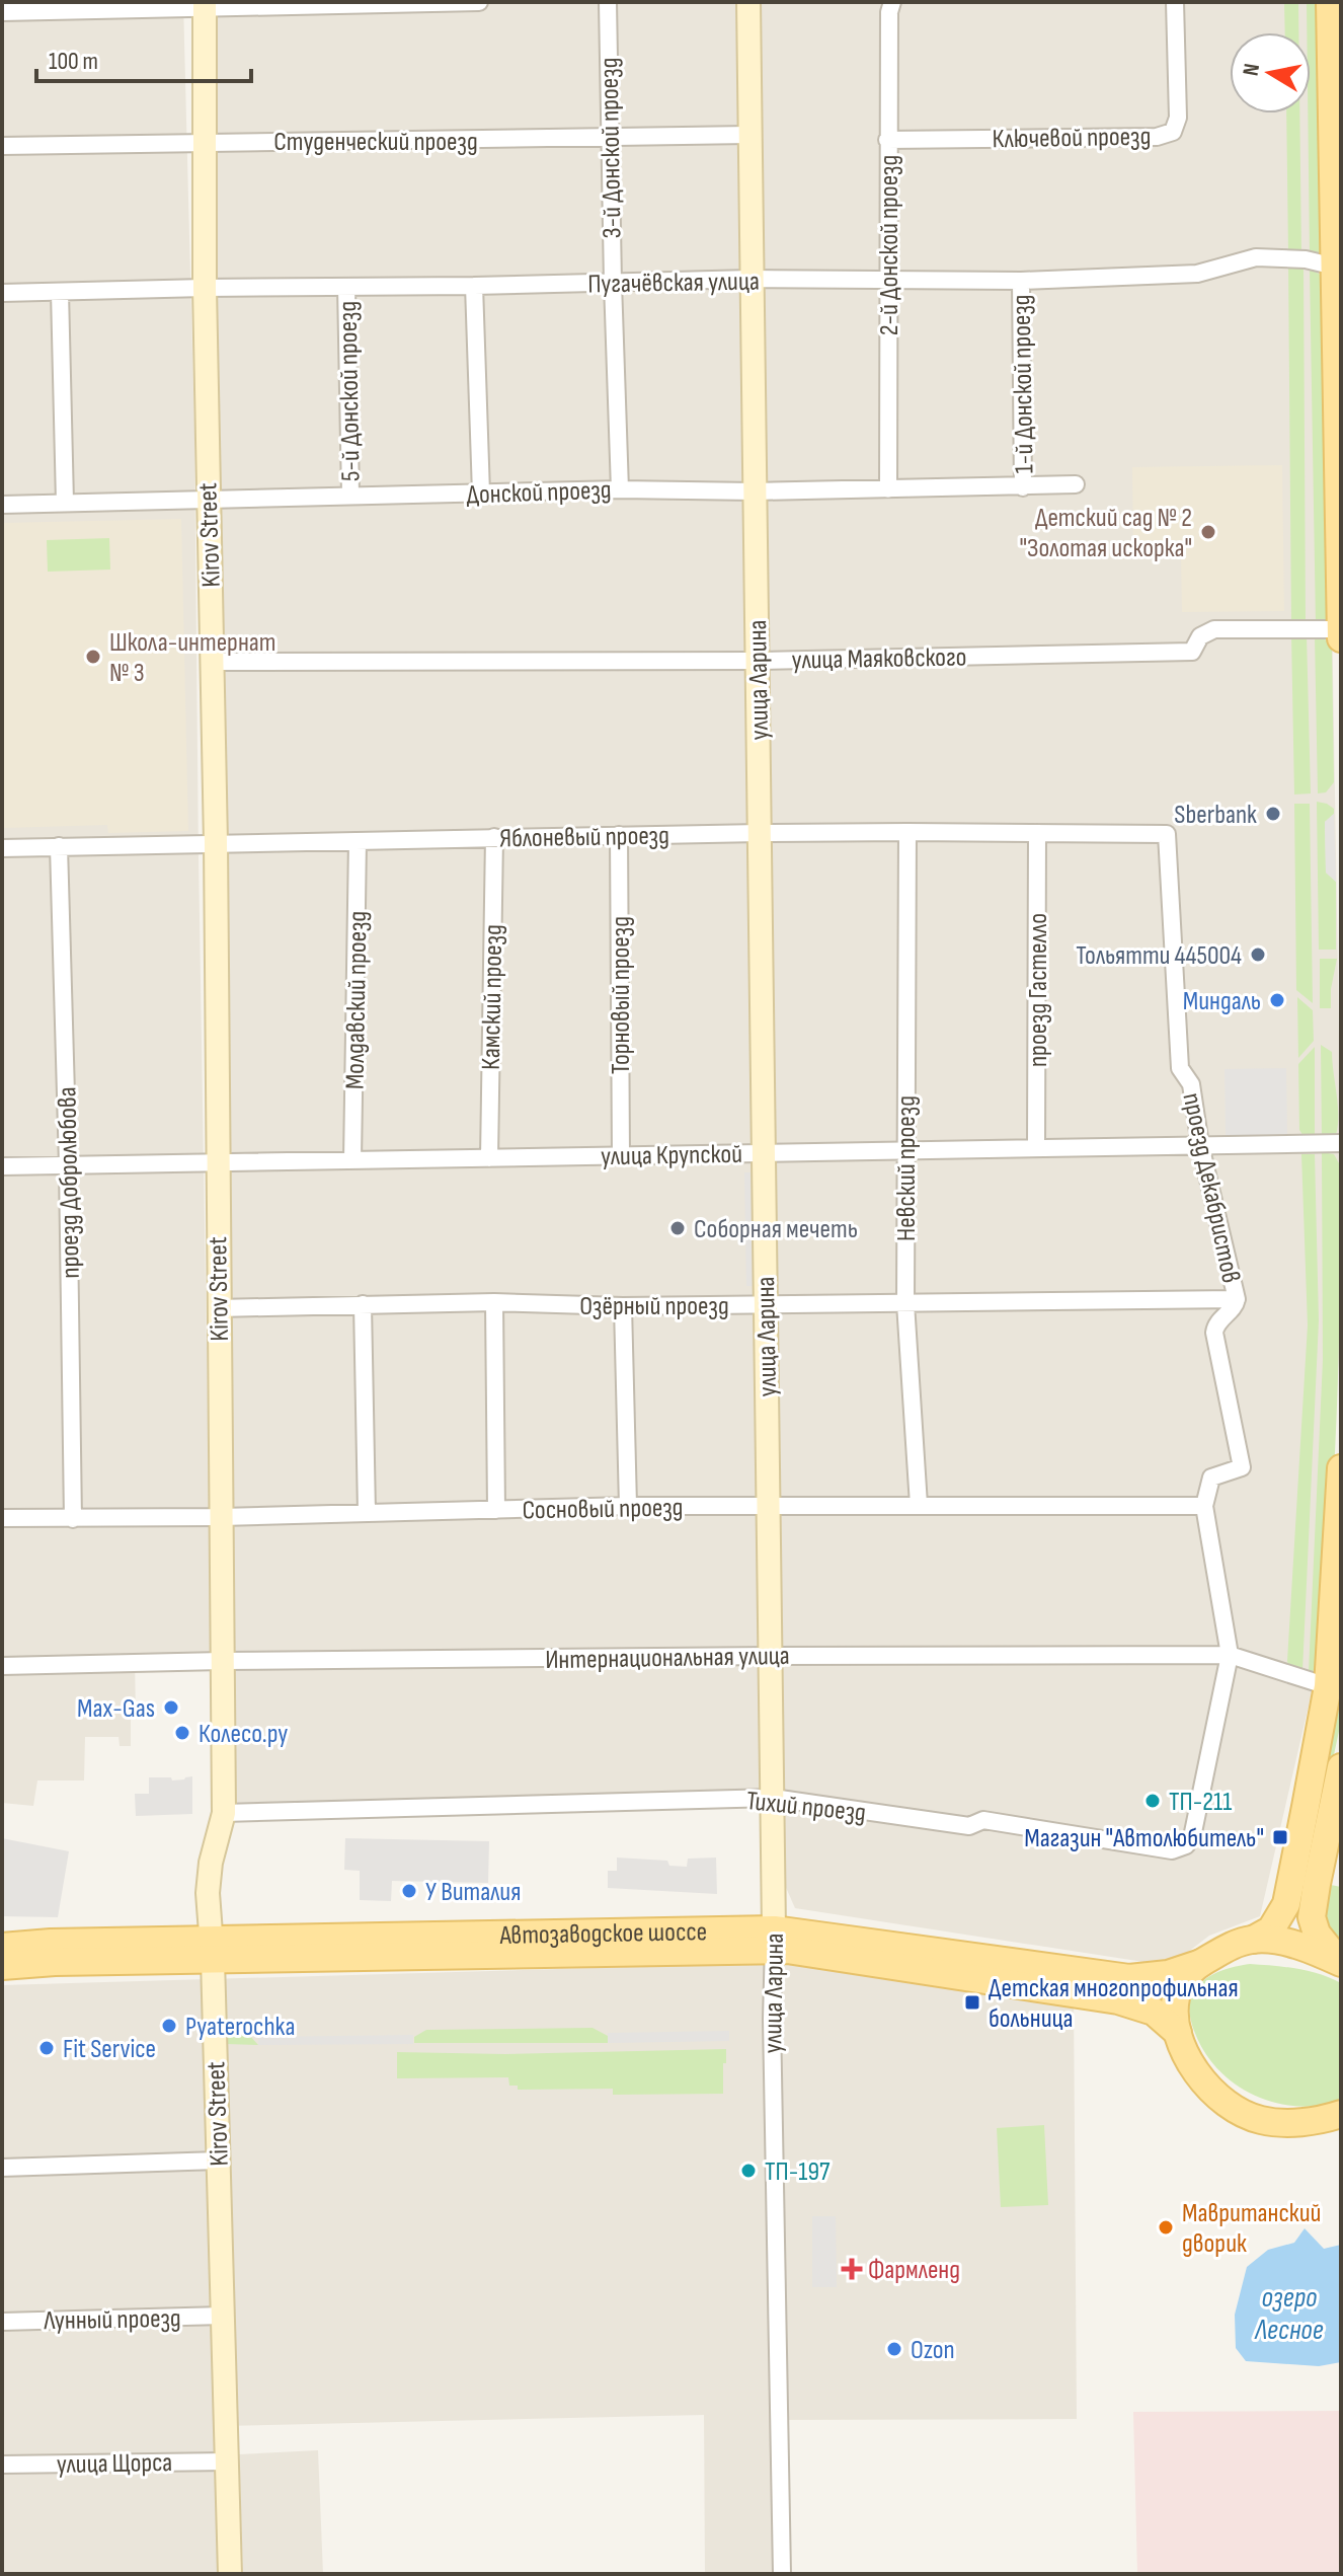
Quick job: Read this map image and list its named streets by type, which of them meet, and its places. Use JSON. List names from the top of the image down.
{
  "streets": {
    "main road": ["Автозаводское шоссе"],
    "street": [
      "Ключевой проезд",
      "Студенческий проезд",
      "3-й Донской проезд",
      "2-й Донской проезд",
      "Пугачёвская улица",
      "1-й Донской проезд",
      "5-й Донской проезд",
      "Донской проезд",
      "Kirov Street",
      "улица Маяковского",
      "улица Ларина",
      "Яблоневый проезд",
      "проезд Гастелло",
      "Торновый проезд",
      "Камский проезд",
      "Молдавский проезд",
      "улица Крупской",
      "Невский проезд",
      "проезд Добролюбова",
      "проезд Декабристов",
      "Озёрный проезд",
      "Сосновый проезд",
      "Интернациональная улица",
      "Тихий проезд",
      "Лунный проезд",
      "улица Щорса"
    ]
  },
  "crossings": [
    ["Ключевой проезд", "2-й Донской проезд"],
    ["Студенческий проезд", "3-й Донской проезд"],
    ["Студенческий проезд", "Kirov Street"],
    ["Студенческий проезд", "улица Ларина"],
    ["3-й Донской проезд", "Пугачёвская улица"],
    ["3-й Донской проезд", "Донской проезд"],
    ["2-й Донской проезд", "Пугачёвская улица"],
    ["2-й Донской проезд", "Донской проезд"],
    ["Пугачёвская улица", "1-й Донской проезд"],
    ["Пугачёвская улица", "5-й Донской проезд"],
    ["Пугачёвская улица", "Kirov Street"],
    ["Пугачёвская улица", "улица Ларина"],
    ["1-й Донской проезд", "Донской проезд"],
    ["5-й Донской проезд", "Донской проезд"],
    ["Донской проезд", "Kirov Street"],
    ["Донской проезд", "улица Ларина"],
    ["Kirov Street", "улица Маяковского"],
    ["Kirov Street", "Яблоневый проезд"],
    ["Kirov Street", "улица Крупской"],
    ["Kirov Street", "Озёрный проезд"],
    ["Kirov Street", "Сосновый проезд"],
    ["Kirov Street", "Интернациональная улица"],
    ["Kirov Street", "Тихий проезд"],
    ["Kirov Street", "Автозаводское шоссе"],
    ["Kirov Street", "Лунный проезд"],
    ["Kirov Street", "улица Щорса"],
    ["улица Маяковского", "улица Ларина"],
    ["улица Ларина", "Яблоневый проезд"],
    ["улица Ларина", "улица Крупской"],
    ["улица Ларина", "Озёрный проезд"],
    ["улица Ларина", "Сосновый проезд"],
    ["улица Ларина", "Интернациональная улица"],
    ["улица Ларина", "Тихий проезд"],
    ["улица Ларина", "Автозаводское шоссе"],
    ["Яблоневый проезд", "проезд Гастелло"],
    ["Яблоневый проезд", "Торновый проезд"],
    ["Яблоневый проезд", "Камский проезд"],
    ["Яблоневый проезд", "Молдавский проезд"],
    ["Яблоневый проезд", "Невский проезд"],
    ["Яблоневый проезд", "проезд Добролюбова"],
    ["Яблоневый проезд", "проезд Декабристов"],
    ["проезд Гастелло", "улица Крупской"],
    ["Торновый проезд", "улица Крупской"],
    ["Камский проезд", "улица Крупской"],
    ["Молдавский проезд", "улица Крупской"],
    ["улица Крупской", "Невский проезд"],
    ["улица Крупской", "проезд Добролюбова"],
    ["улица Крупской", "проезд Декабристов"],
    ["Невский проезд", "Озёрный проезд"],
    ["Невский проезд", "Сосновый проезд"],
    ["проезд Добролюбова", "Сосновый проезд"],
    ["проезд Декабристов", "Озёрный проезд"],
    ["проезд Декабристов", "Сосновый проезд"],
    ["Интернациональная улица", "Тихий проезд"]
  ],
  "water": ["озеро Лесное"],
  "places": {
    "other": [
      "Детский сад № 2 \"Золотая искорка\"",
      "Школа-интернат № 3",
      "Sberbank",
      "Тольятти 445004",
      "Миндаль",
      "Cоборная мечеть",
      "Max-Gas",
      "Колесо.ру",
      "ТП-211",
      "У Виталия",
      "Pyaterochka",
      "Fit Service",
      "ТП-197",
      "Мавританский дворик",
      "Ozon"
    ],
    "transit": ["Магазин \"Автолюбитель\"", "Детская многопрофильная больница"],
    "health": ["Фармленд"]
  },
  "scale_bar": "100 m",
  "north": "left"
}
